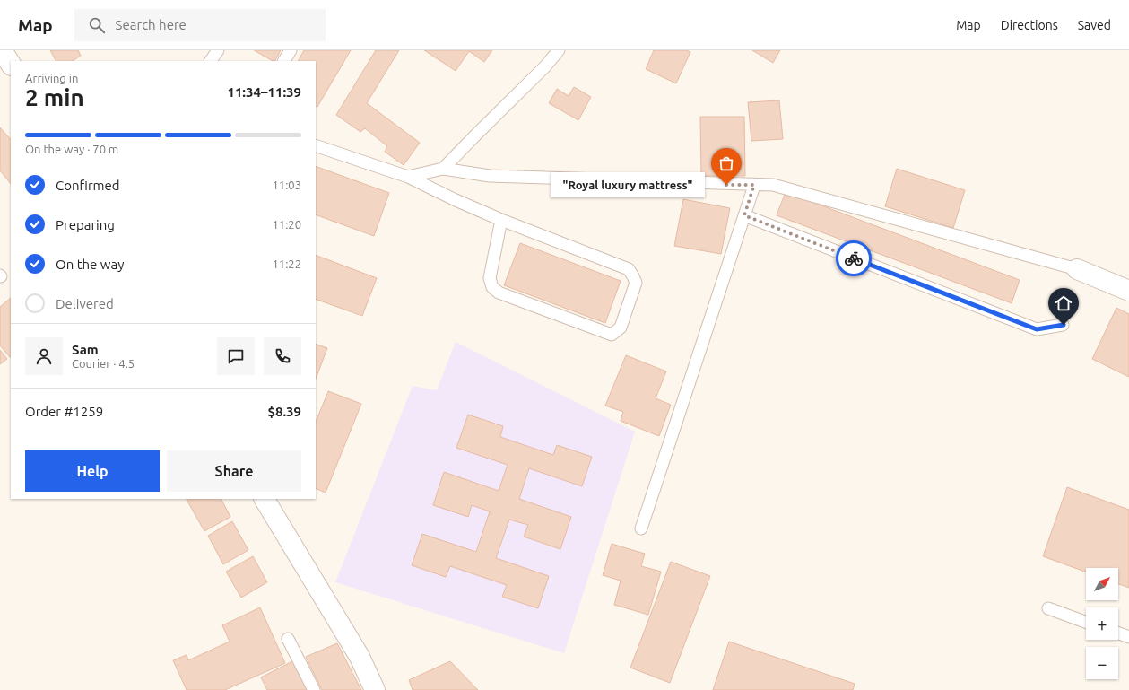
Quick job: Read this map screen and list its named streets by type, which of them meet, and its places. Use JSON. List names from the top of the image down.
{
  "places": ["\"Royal luxury mattress\""],
  "north": "top right",
  "page": {
    "header": "Map",
    "search": "Search here",
    "nav": ["Map", "Directions", "Saved"],
    "heading": ["2 min", "Arriving in", "11:34–11:39"],
    "panel": [
      "Sam",
      "Courier · 4.5",
      "Order #1259",
      "$8.39"
    ],
    "bar": "On the way · 70 m",
    "list": [
      ["Confirmed", "11:03"],
      ["Preparing", "11:20"],
      ["On the way", "11:22"],
      "Delivered"
    ],
    "bubble": "\"Royal luxury mattress\"",
    "buttons": ["Help", "Share"],
    "map_buttons": ["+", "−"]
  }
}
